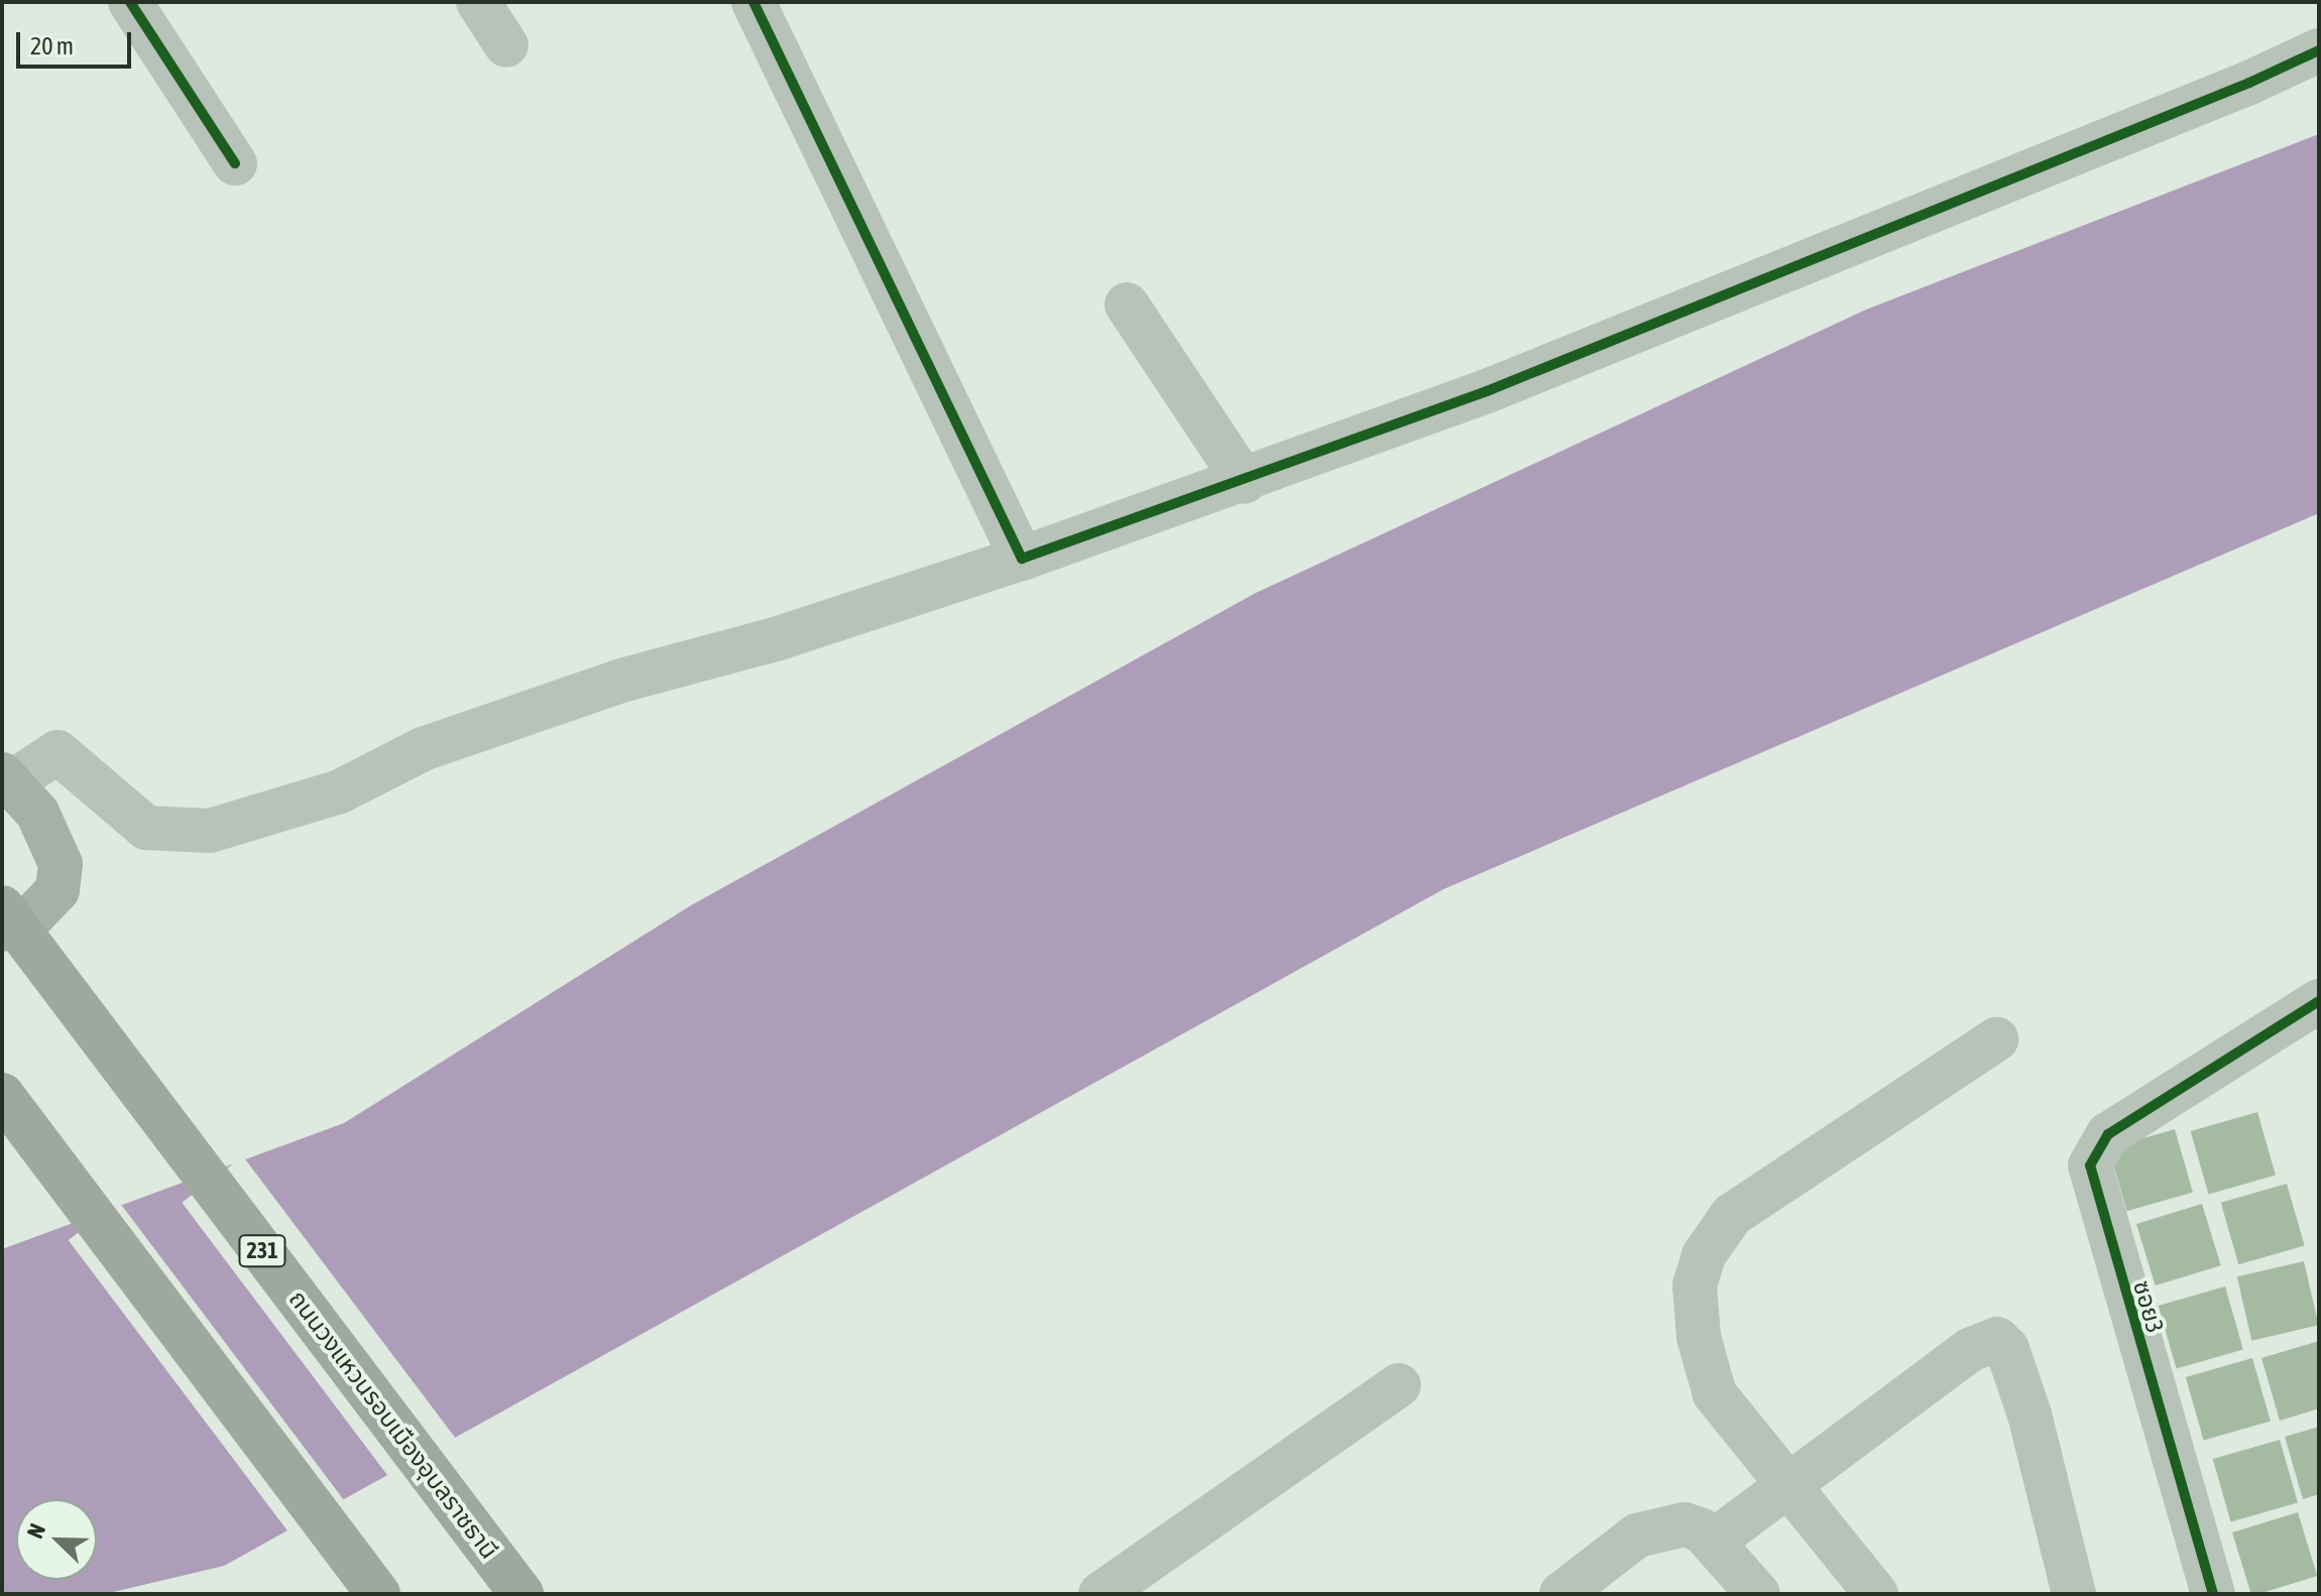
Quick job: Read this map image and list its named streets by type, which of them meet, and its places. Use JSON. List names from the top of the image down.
{
  "streets": {
    "highway": ["231", "ถนนวงแหวนรอบเมืองอุบลราชธานี"],
    "street": ["ซอย3"]
  },
  "scale_bar": "20 m",
  "north": "top left"
}
